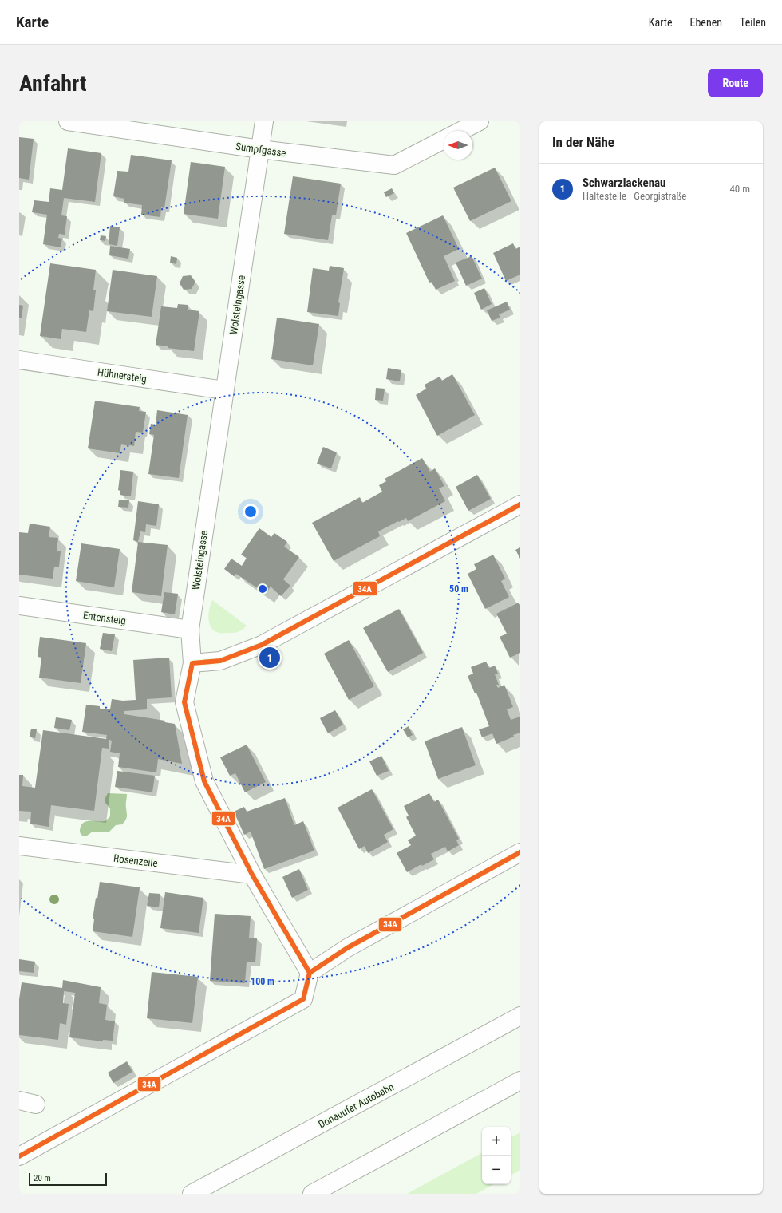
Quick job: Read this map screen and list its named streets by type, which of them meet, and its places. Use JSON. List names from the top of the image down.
{
  "streets": {
    "main road": [
      "Sumpfgasse",
      "Wolsteingasse",
      "Hühnersteig",
      "Entensteig",
      "Rosenzeile",
      "Donauufer Autobahn"
    ]
  },
  "crossings": [
    ["Sumpfgasse", "Wolsteingasse"],
    ["Wolsteingasse", "Hühnersteig"],
    ["Wolsteingasse", "Entensteig"],
    ["Wolsteingasse", "Rosenzeile"]
  ],
  "lines": ["transit line 34A"],
  "scale_bar": "20 m",
  "north": "left",
  "page": {
    "header": "Karte",
    "nav": ["Karte", "Ebenen", "Teilen"],
    "buttons": "Route",
    "title": "Anfahrt",
    "heading": "In der Nähe",
    "list": [
      {
        "mark": "1",
        "name": "Schwarzlackenau",
        "note": "Haltestelle · Georgistraße",
        "value": "40 m"
      }
    ],
    "pins": "1",
    "map_buttons": ["+", "−"],
    "scale": "20 m"
  },
  "rings": ["50 m", "100 m"]
}
